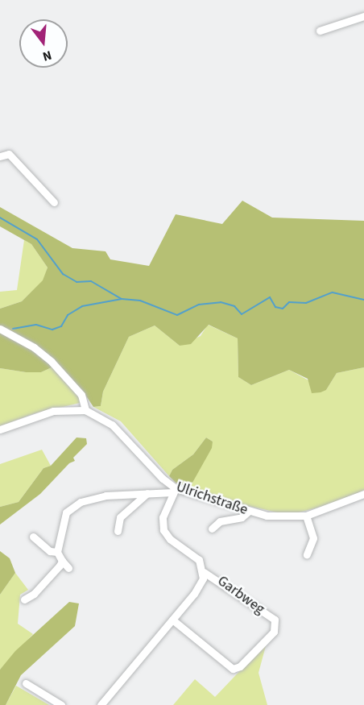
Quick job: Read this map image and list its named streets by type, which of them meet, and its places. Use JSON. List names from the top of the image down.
{
  "streets": {
    "street": ["Ulrichstraße", "Garbweg"]
  },
  "crossings": [
    ["Ulrichstraße", "Garbweg"]
  ],
  "north": "bottom"
}
